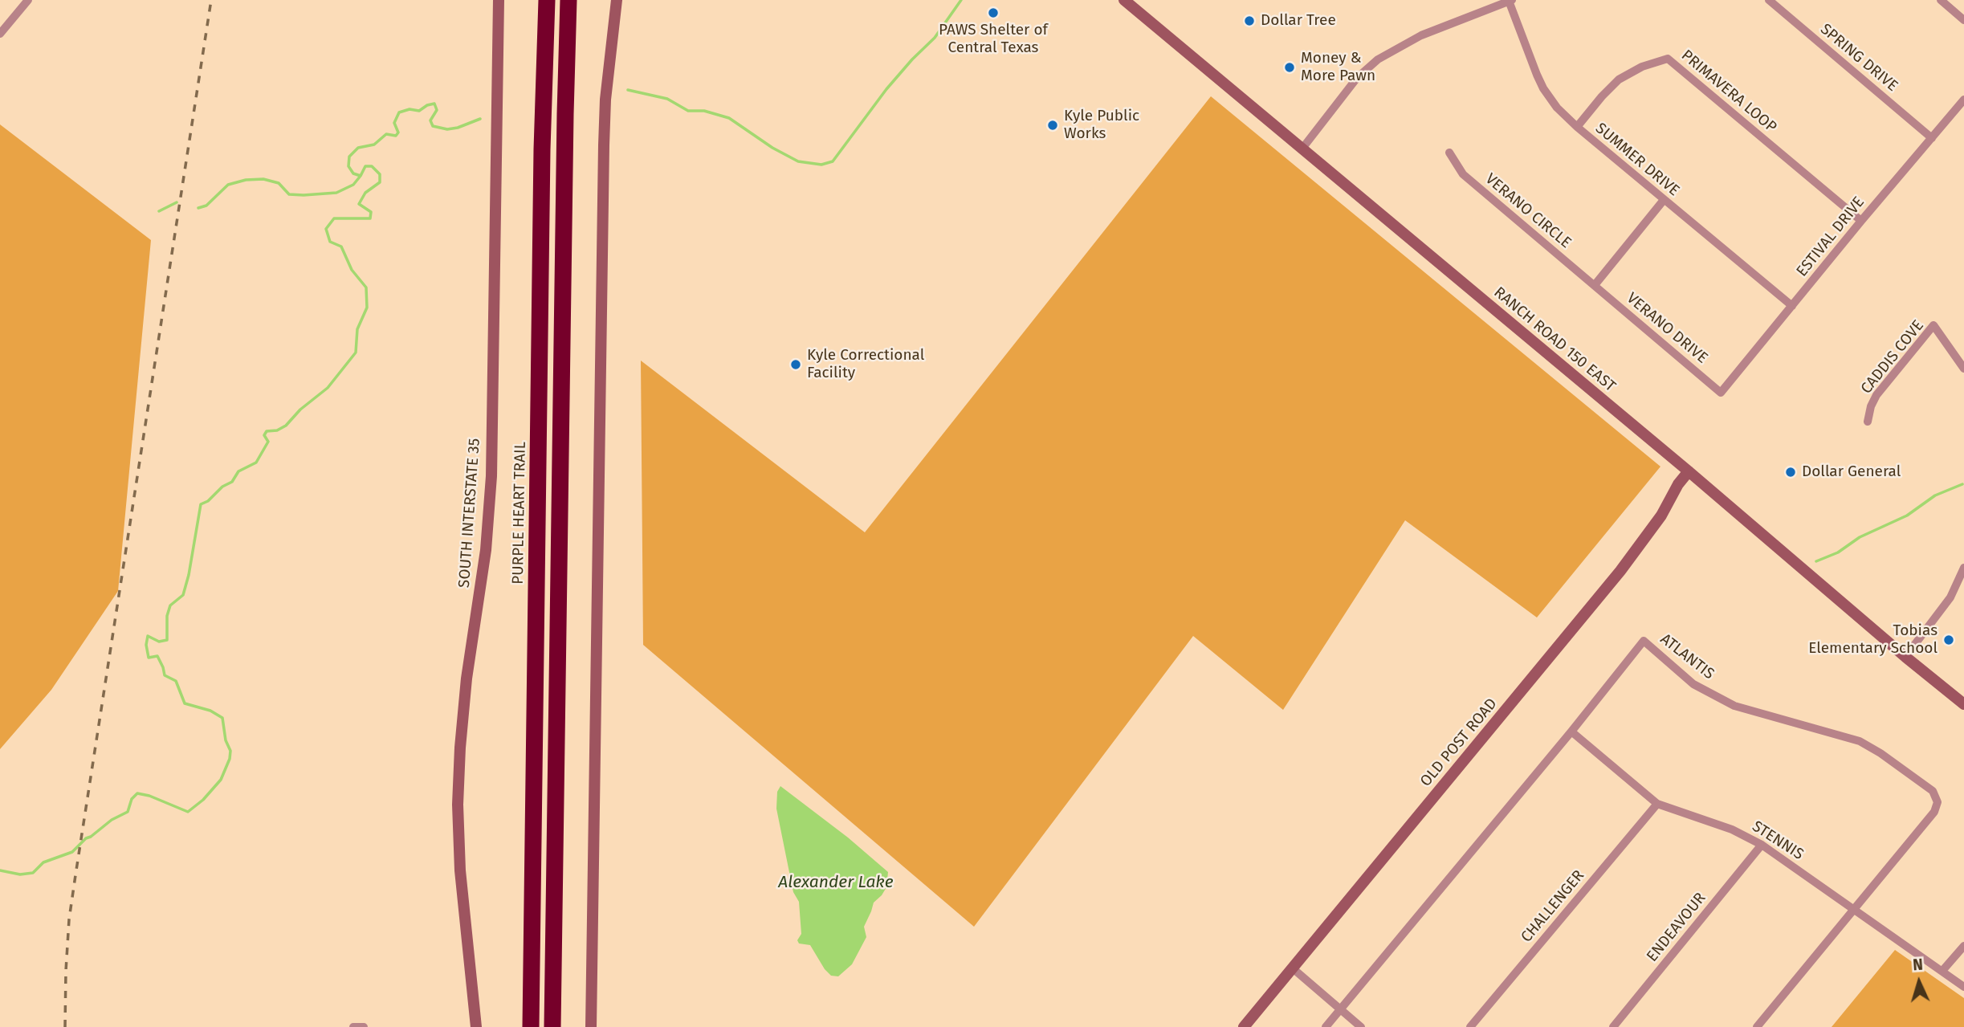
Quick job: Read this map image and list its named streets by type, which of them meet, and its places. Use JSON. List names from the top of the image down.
{
  "streets": {
    "highway": ["PURPLE HEART TRAIL"],
    "main road": ["RANCH ROAD 150 EAST", "SOUTH INTERSTATE 35", "OLD POST ROAD"],
    "street": [
      "SPRING DRIVE",
      "PRIMAVERA LOOP",
      "SUMMER DRIVE",
      "VERANO CIRCLE",
      "ESTIVAL DRIVE",
      "VERANO DRIVE",
      "CADDIS COVE",
      "ATLANTIS",
      "STENNIS",
      "CHALLENGER",
      "ENDEAVOUR"
    ]
  },
  "crossings": [
    ["SPRING DRIVE", "ESTIVAL DRIVE"],
    ["PRIMAVERA LOOP", "SUMMER DRIVE"],
    ["PRIMAVERA LOOP", "ESTIVAL DRIVE"],
    ["SUMMER DRIVE", "ESTIVAL DRIVE"],
    ["VERANO CIRCLE", "VERANO DRIVE"],
    ["ESTIVAL DRIVE", "VERANO DRIVE"],
    ["RANCH ROAD 150 EAST", "OLD POST ROAD"],
    ["ATLANTIS", "STENNIS"],
    ["STENNIS", "CHALLENGER"],
    ["STENNIS", "ENDEAVOUR"]
  ],
  "water": ["Alexander Lake"],
  "places": [
    "PAWS Shelter of Central Texas",
    "Dollar Tree",
    "Money & More Pawn",
    "Kyle Public Works",
    "Kyle Correctional Facility",
    "Dollar General",
    "Tobias Elementary School"
  ],
  "north": "top"
}
